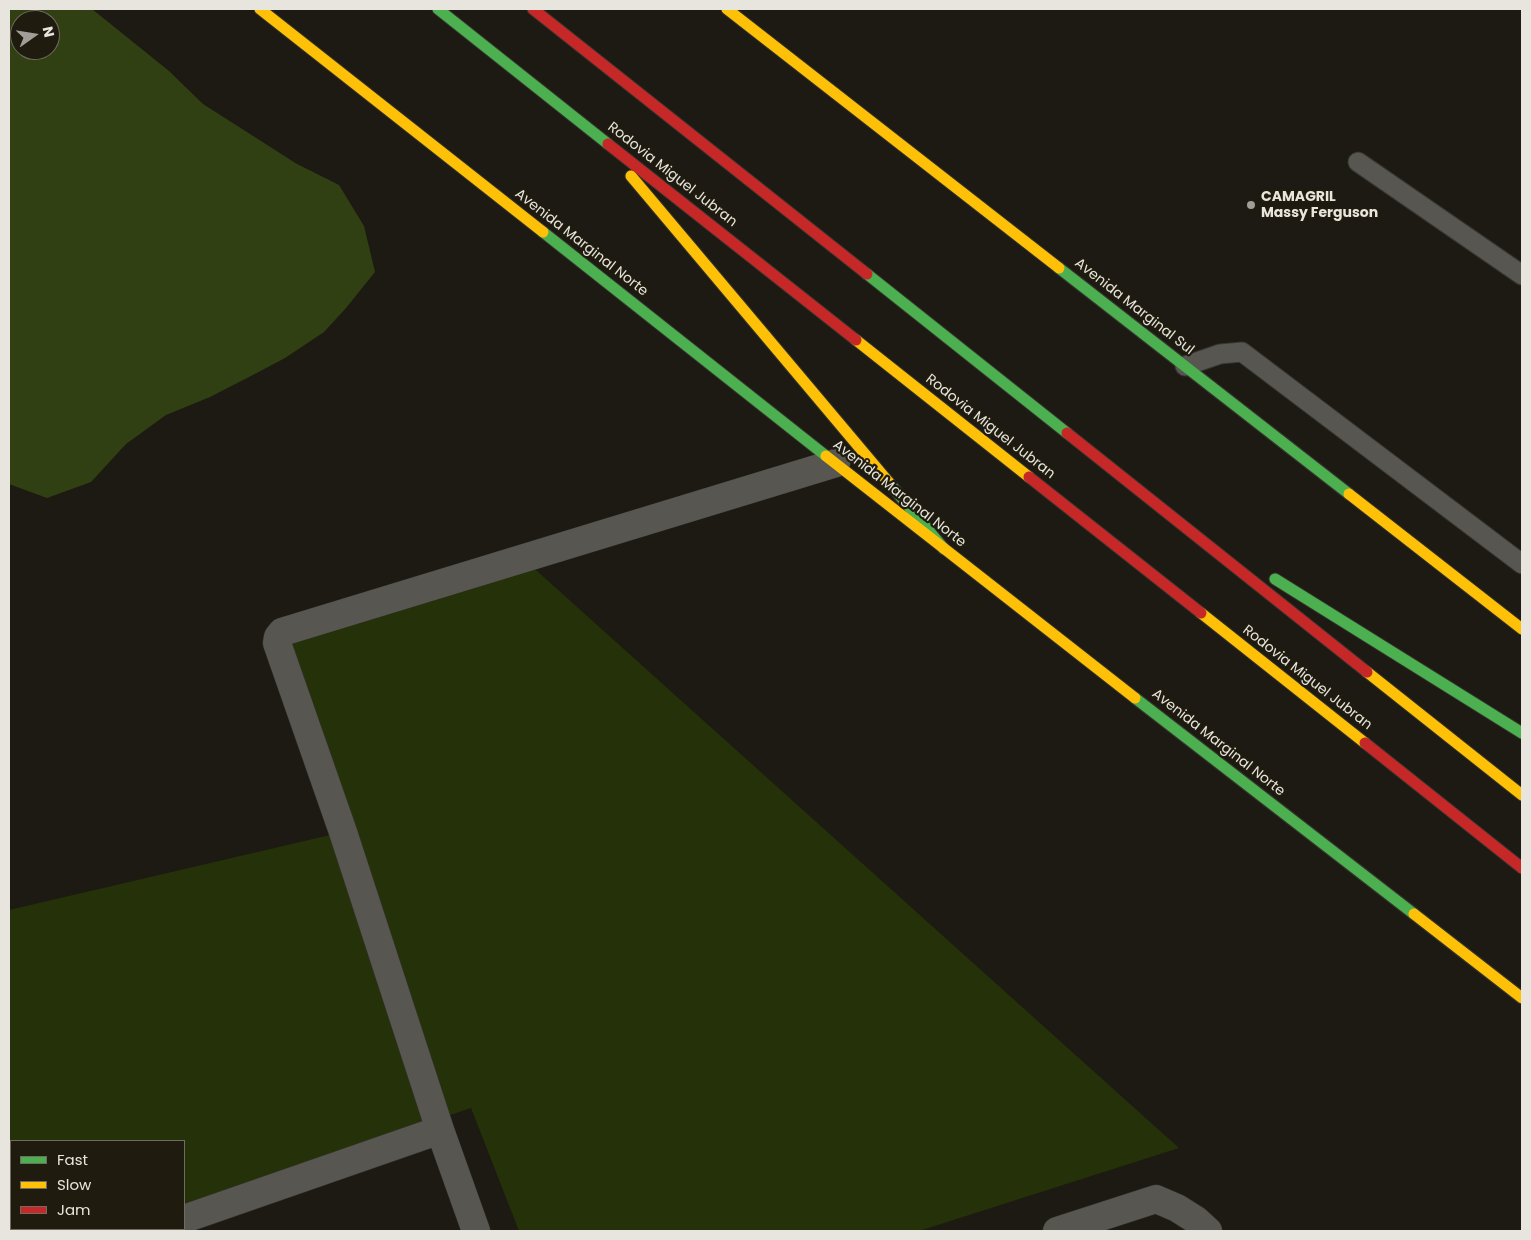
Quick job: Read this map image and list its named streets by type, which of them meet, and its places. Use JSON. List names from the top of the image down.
{
  "streets": {
    "main road": ["Rodovia Miguel Jubran", "Avenida Marginal Norte", "Avenida Marginal Sul"]
  },
  "places": ["CAMAGRIL Massy Ferguson"],
  "legend": ["Fast", "Slow", "Jam"],
  "north": "right"
}
